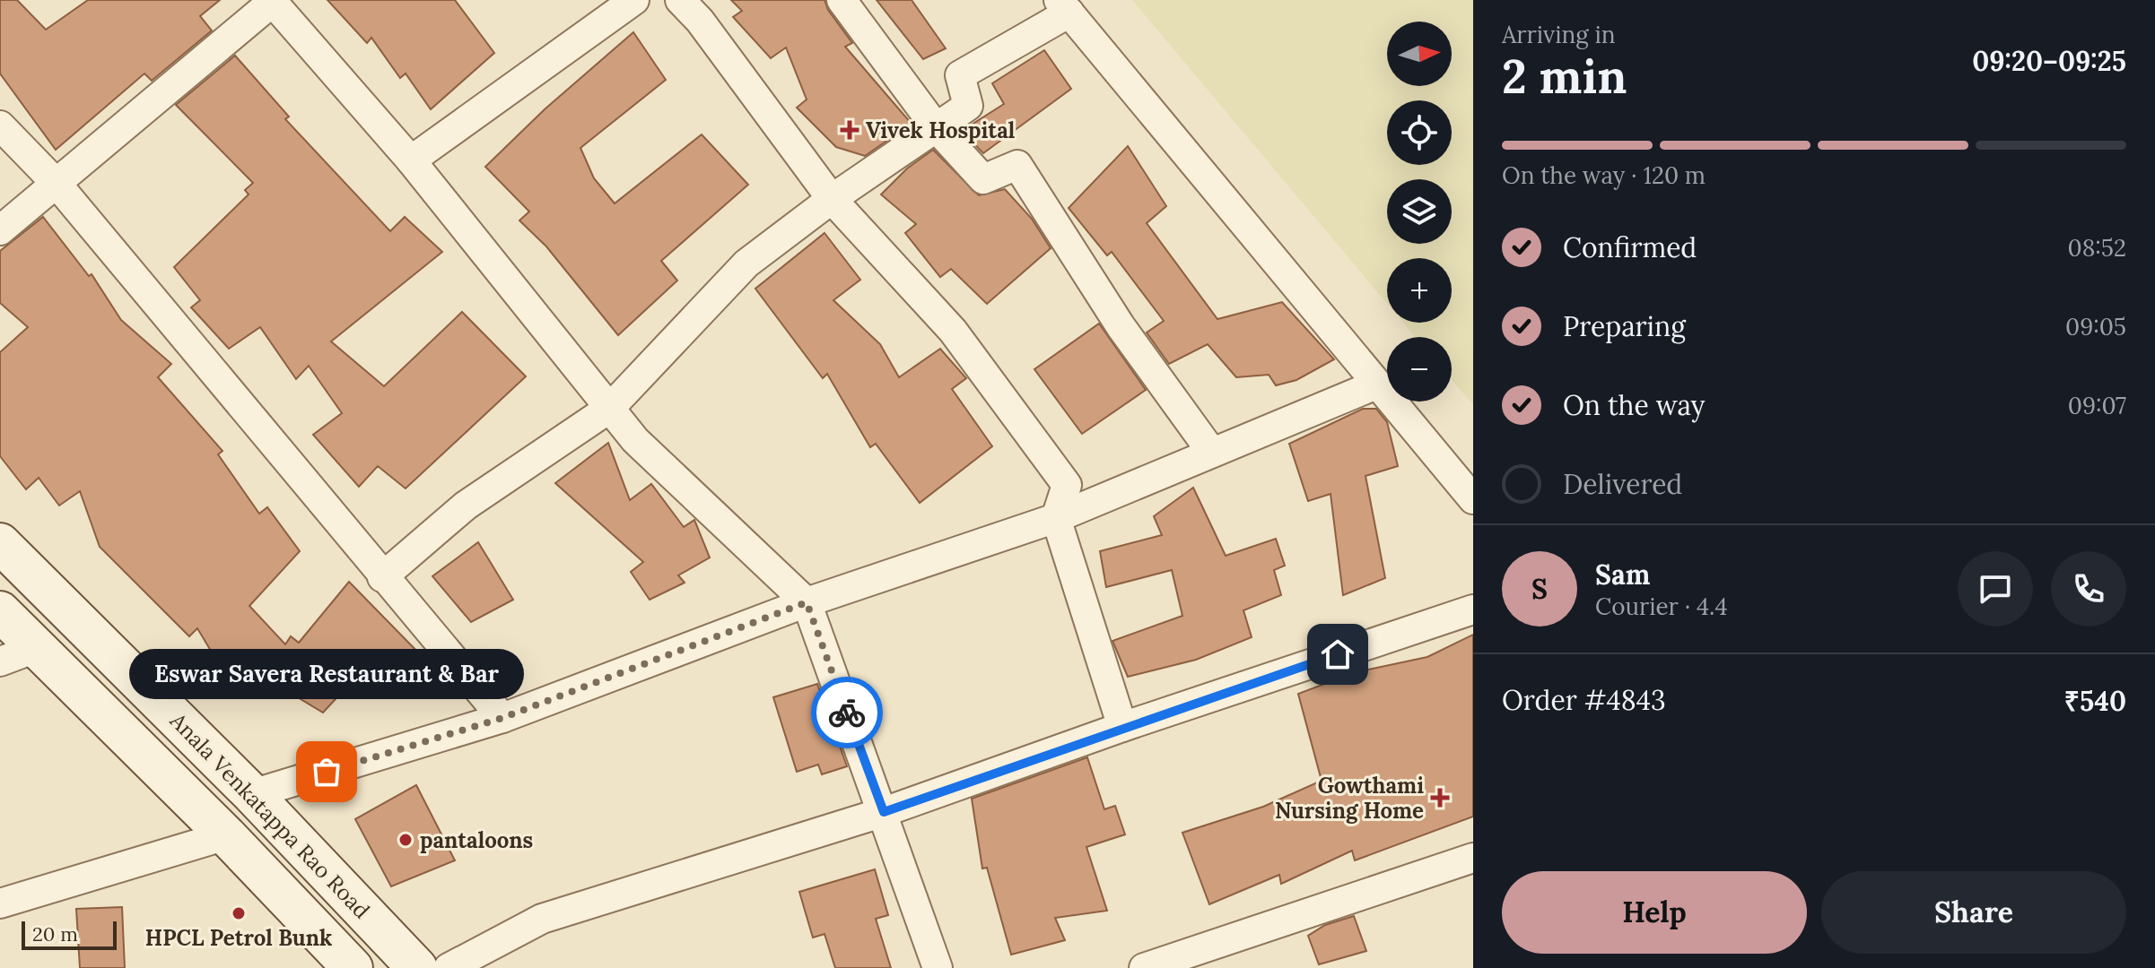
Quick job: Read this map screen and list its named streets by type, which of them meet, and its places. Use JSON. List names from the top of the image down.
{
  "streets": {
    "main road": ["Anala Venkatappa Rao Road"]
  },
  "places": {
    "health": ["Vivek Hospital", "Gowthami Nursing Home"],
    "other": ["Eswar Savera Restaurant & Bar", "pantaloons", "HPCL Petrol Bunk"]
  },
  "scale_bar": "20 m",
  "north": "right",
  "page": {
    "heading": ["2 min", "Arriving in", "09:20–09:25"],
    "panel": [
      "Sam",
      "Courier · 4.4",
      "Order #4843",
      "₹540"
    ],
    "map_buttons": ["+", "−"],
    "bar": "On the way · 120 m",
    "list": [
      ["Confirmed", "08:52"],
      ["Preparing", "09:05"],
      ["On the way", "09:07"],
      "Delivered"
    ],
    "round": "S",
    "bubble": "Eswar Savera Restaurant & Bar",
    "buttons": ["Help", "Share"],
    "scale": "20 m"
  }
}
